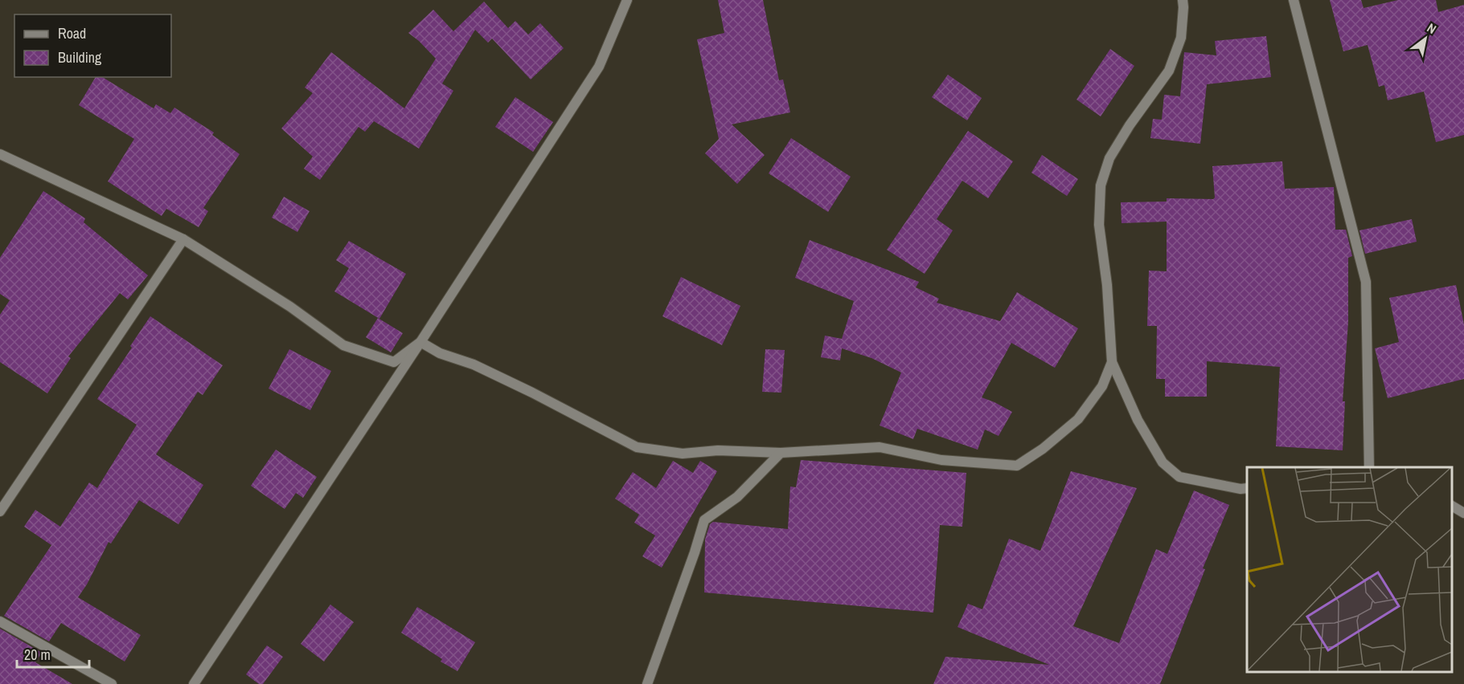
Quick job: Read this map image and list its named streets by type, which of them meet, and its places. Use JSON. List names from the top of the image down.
{
  "legend": ["Road", "Building"],
  "scale_bar": "20 m",
  "north": "top right"
}
